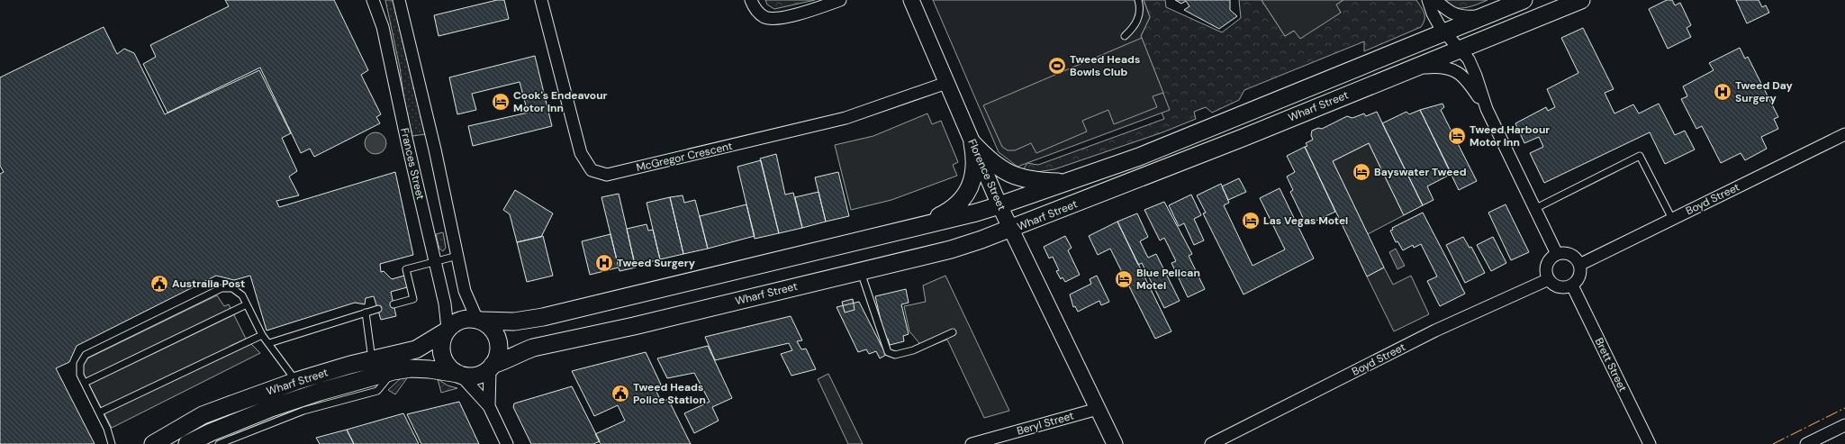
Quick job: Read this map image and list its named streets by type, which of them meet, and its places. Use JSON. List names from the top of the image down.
{
  "streets": {
    "main road": ["Wharf Street"],
    "street": [
      "McGregor Crescent",
      "Frances Street",
      "Florence Street",
      "Boyd Street",
      "Brett Street",
      "Beryl Street"
    ]
  },
  "crossings": [
    ["Wharf Street", "Frances Street"],
    ["Wharf Street", "Florence Street"],
    ["McGregor Crescent", "Florence Street"],
    ["Florence Street", "Beryl Street"],
    ["Boyd Street", "Brett Street"]
  ],
  "places": {
    "sports": ["Tweed Heads Bowls Club"],
    "hospital": ["Tweed Day Surgery", "Tweed Surgery"],
    "hotel": [
      "Cook's Endeavour Motor Inn",
      "Tweed Harbour Motor Inn",
      "Bayswater Tweed",
      "Las Vegas Motel",
      "Blue Pelican Motel"
    ],
    "public building": ["Australia Post", "Tweed Heads Police Station"]
  }
}
